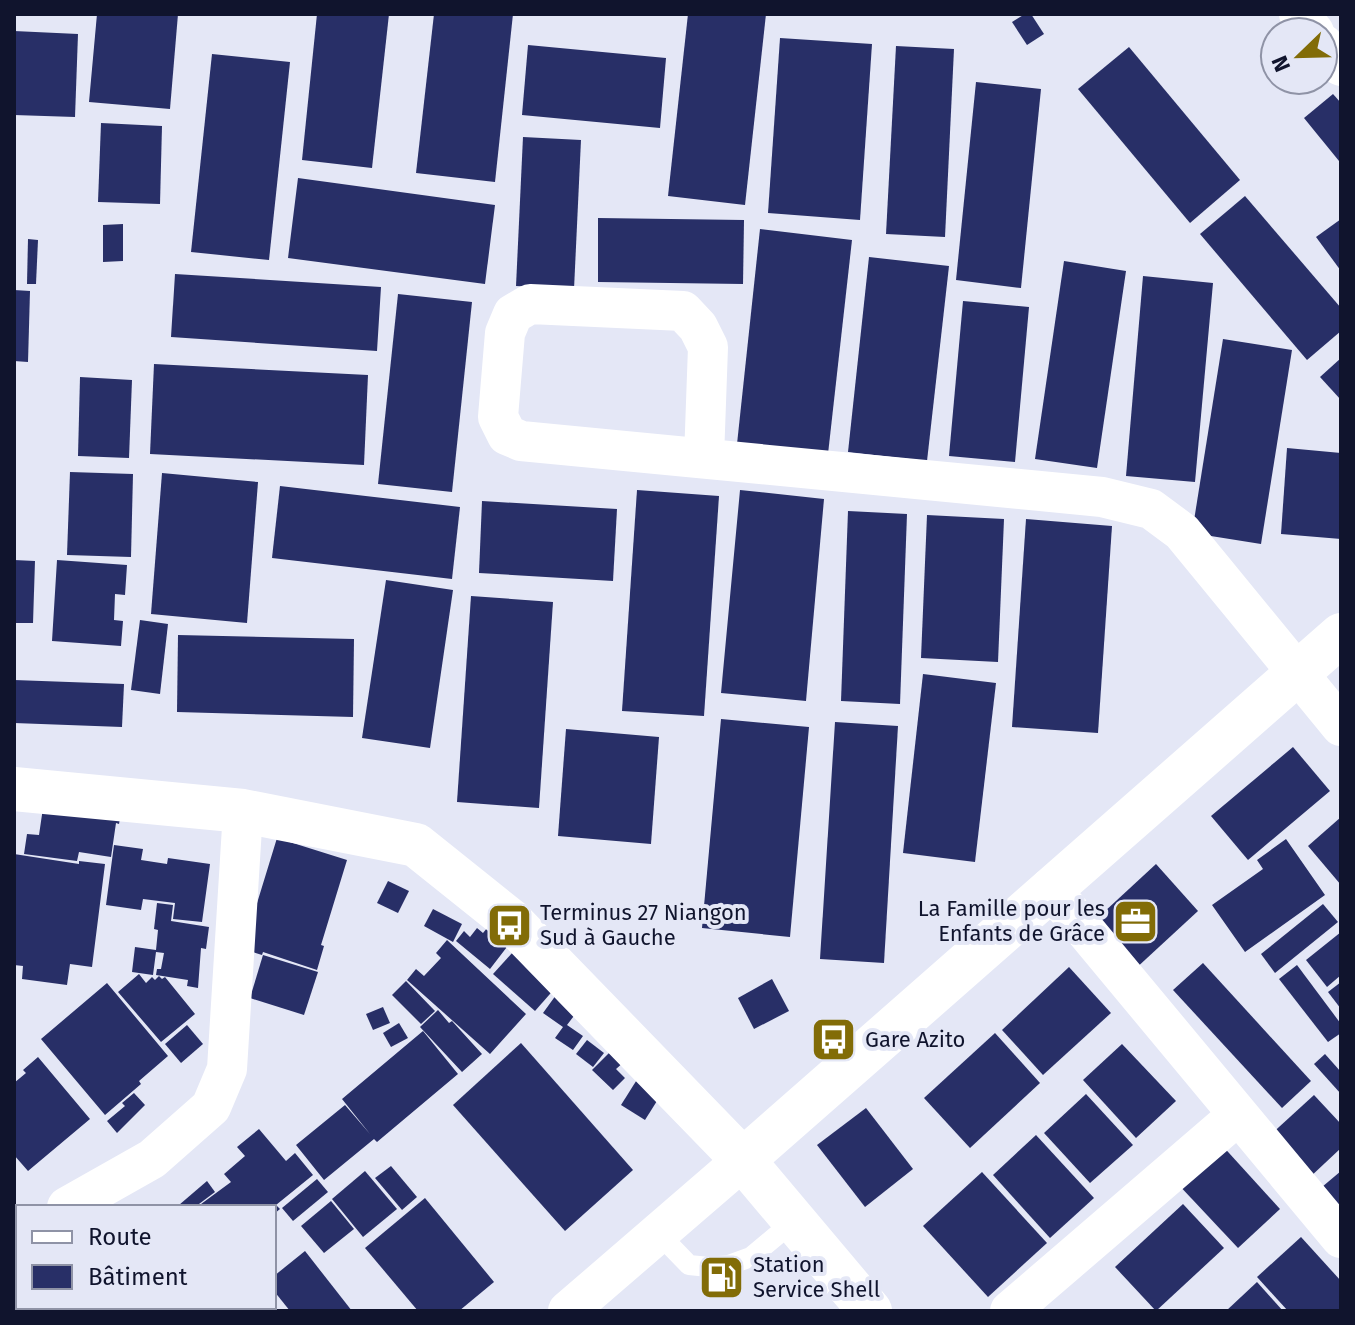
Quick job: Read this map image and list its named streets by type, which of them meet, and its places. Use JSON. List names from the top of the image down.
{
  "places": {
    "office": ["La Famille pour les Enfants de Grâce"],
    "bus stop": ["Terminus 27 Niangon Sud à Gauche", "Gare Azito"],
    "fuel station": ["Station Service Shell"]
  },
  "legend": ["Route", "Bâtiment"],
  "north": "bottom left"
}
